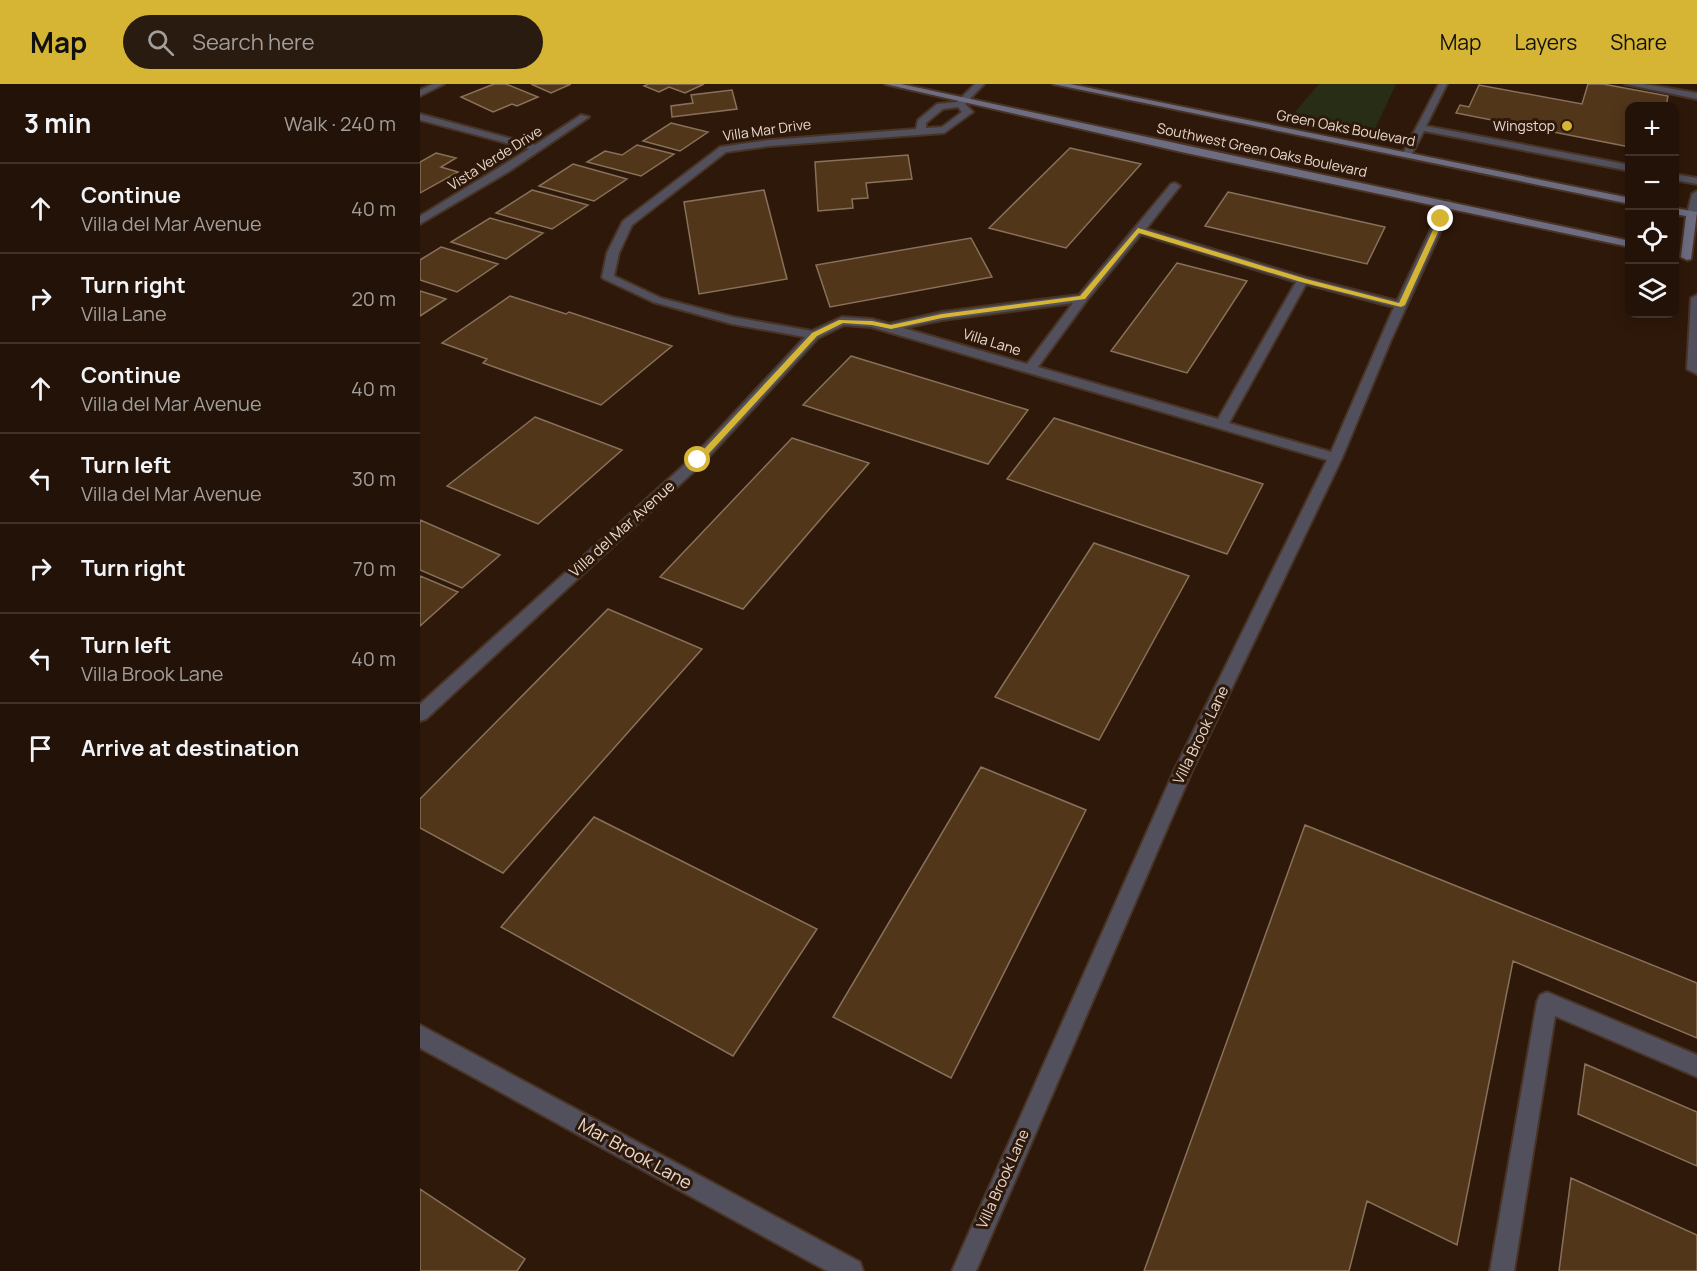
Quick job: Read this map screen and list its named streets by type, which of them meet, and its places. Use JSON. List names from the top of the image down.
{
  "streets": {
    "main road": ["Green Oaks Boulevard", "Southwest Green Oaks Boulevard"],
    "street": [
      "Villa Mar Drive",
      "Vista Verde Drive",
      "Villa Lane",
      "Villa del Mar Avenue",
      "Villa Brook Lane",
      "Mar Brook Lane"
    ]
  },
  "crossings": [
    ["Villa Mar Drive", "Southwest Green Oaks Boulevard"],
    ["Villa Mar Drive", "Villa Lane"],
    ["Villa Mar Drive", "Villa del Mar Avenue"],
    ["Southwest Green Oaks Boulevard", "Villa Brook Lane"],
    ["Villa Lane", "Villa del Mar Avenue"],
    ["Villa Lane", "Villa Brook Lane"]
  ],
  "places": ["Wingstop"],
  "page": {
    "header": "Map",
    "search": "Search here",
    "nav": ["Map", "Layers", "Share"],
    "heading": ["3 min", "Walk · 240 m"],
    "map_buttons": ["+", "−"],
    "list": [
      ["Continue", "Villa del Mar Avenue", "40 m"],
      ["Turn right", "Villa Lane", "20 m"],
      ["Continue", "Villa del Mar Avenue", "40 m"],
      ["Turn left", "Villa del Mar Avenue", "30 m"],
      ["Turn right", "70 m"],
      ["Turn left", "Villa Brook Lane", "40 m"],
      "Arrive at destination"
    ]
  }
}
